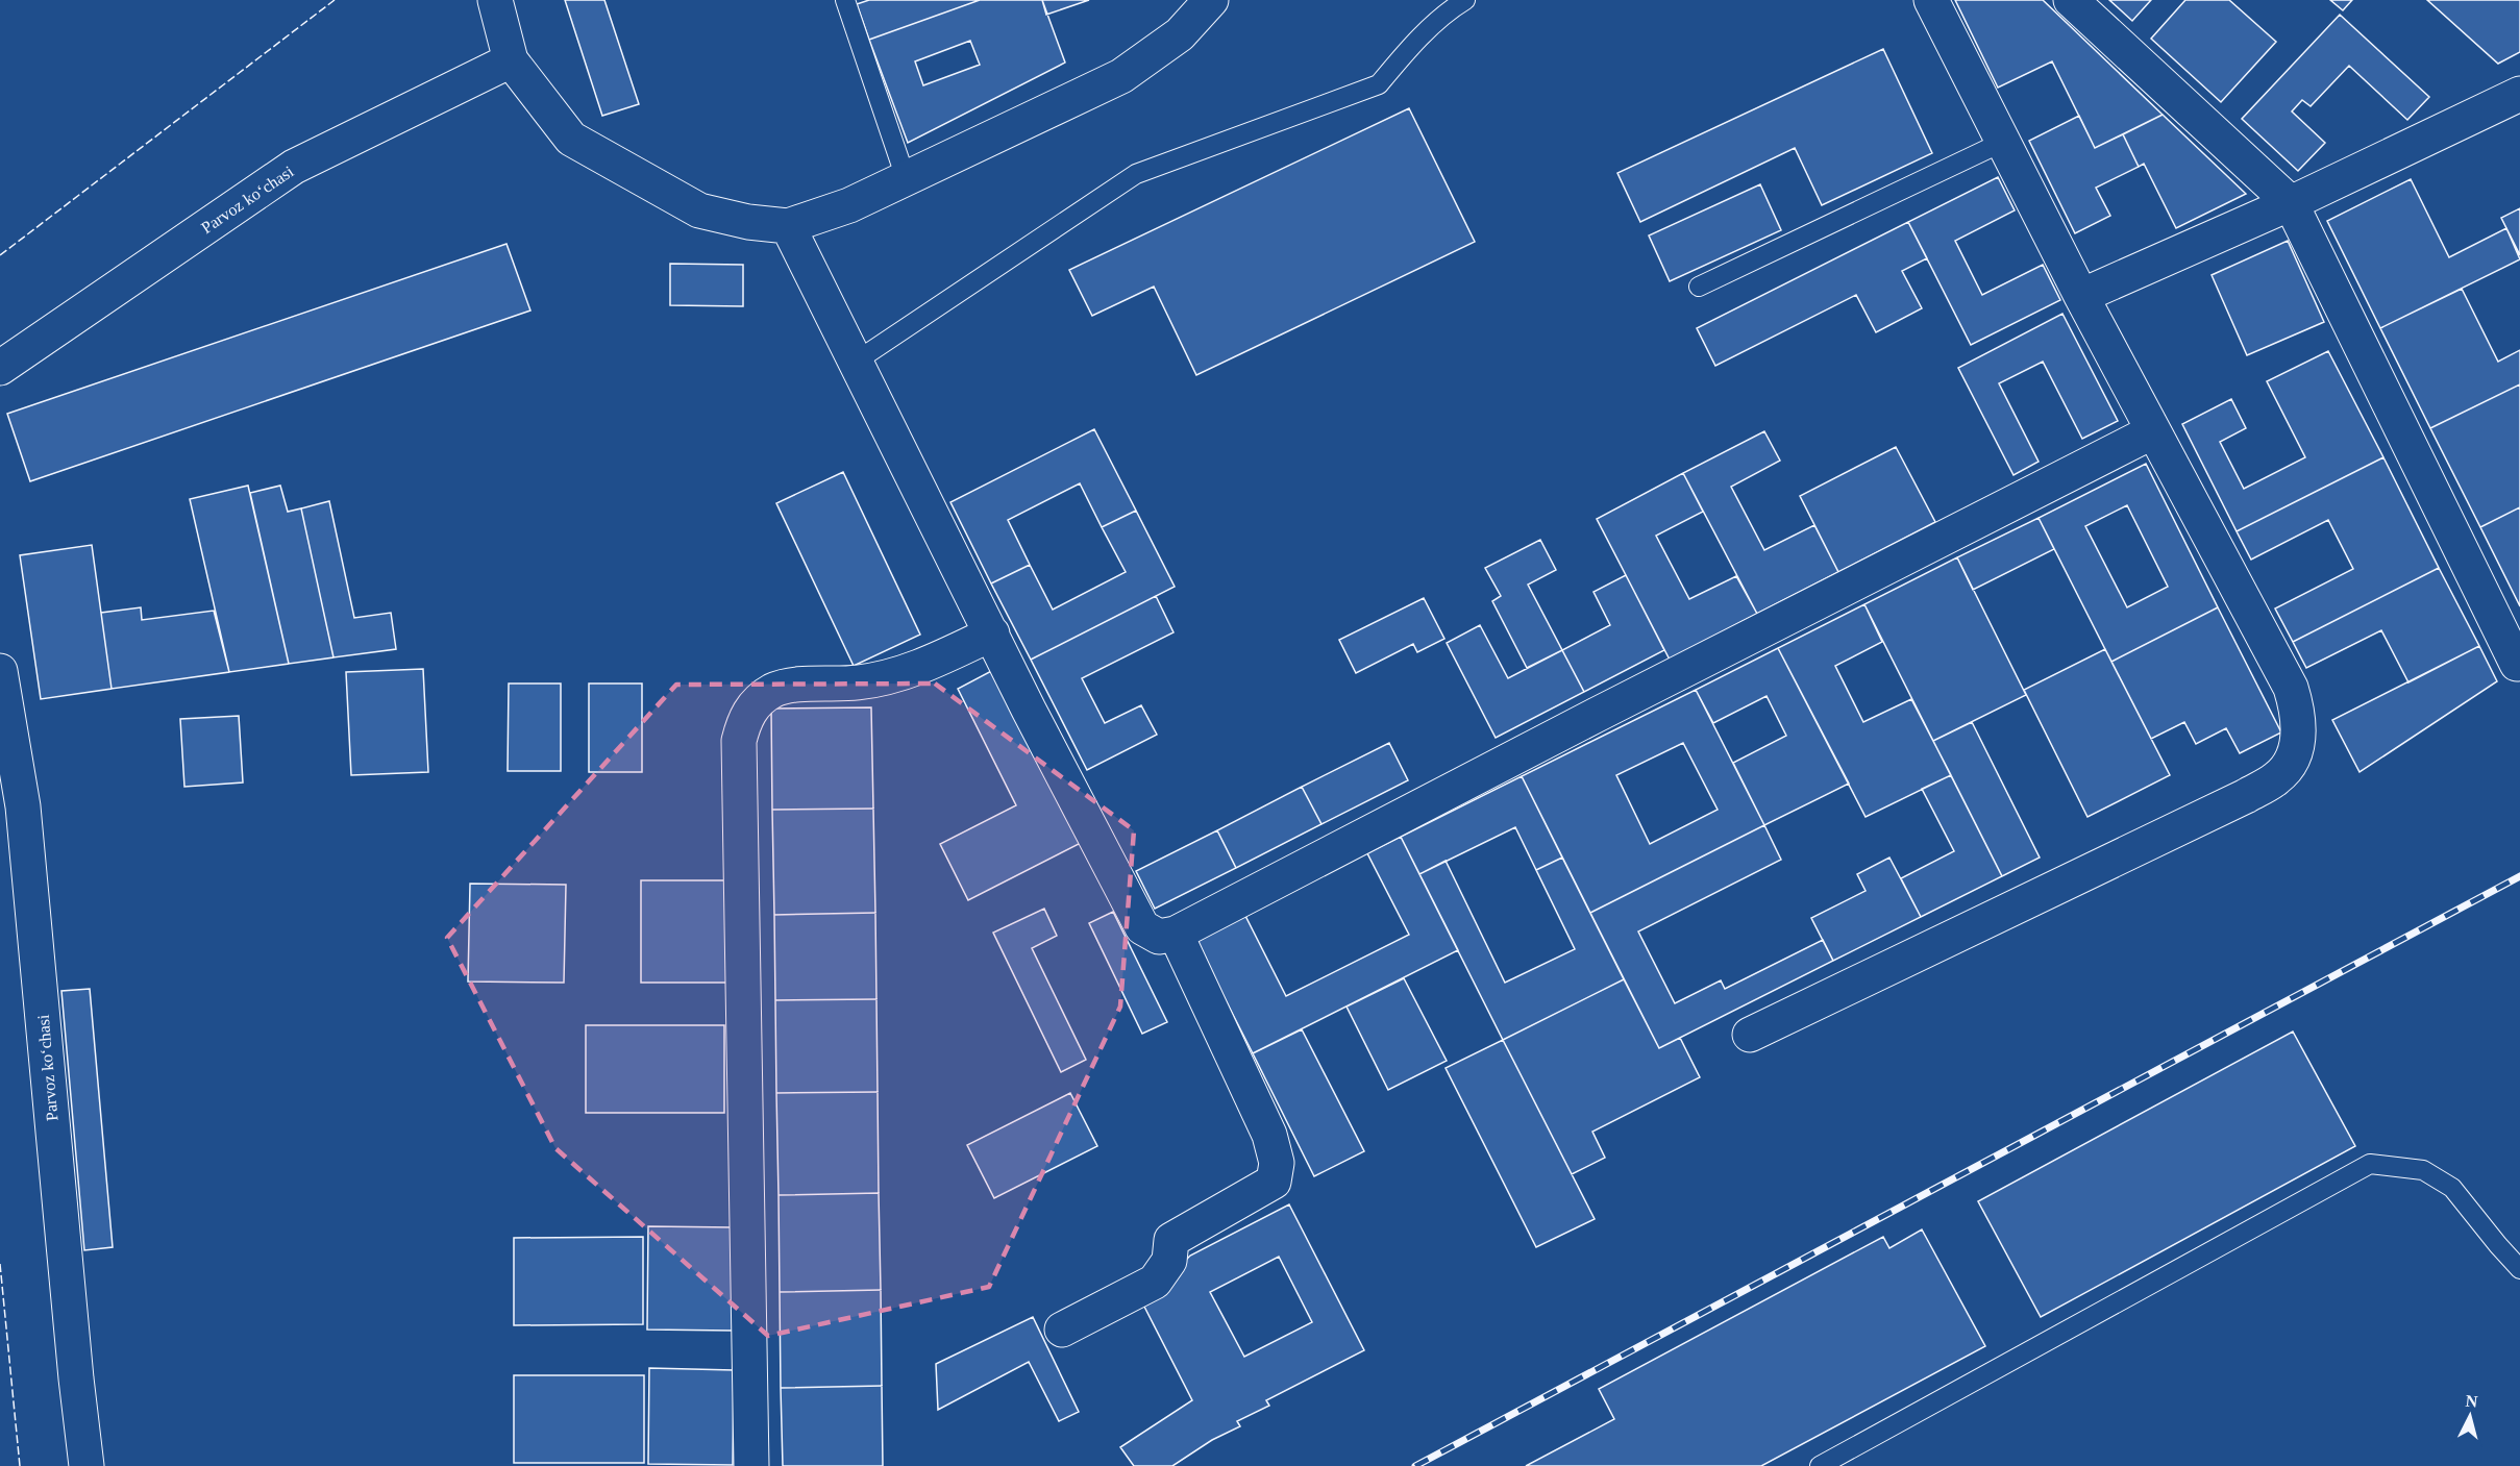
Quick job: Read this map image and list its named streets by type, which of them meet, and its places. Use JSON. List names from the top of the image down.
{
  "streets": {
    "street": ["Parvoz koʻchasi"]
  },
  "north": "top"
}
